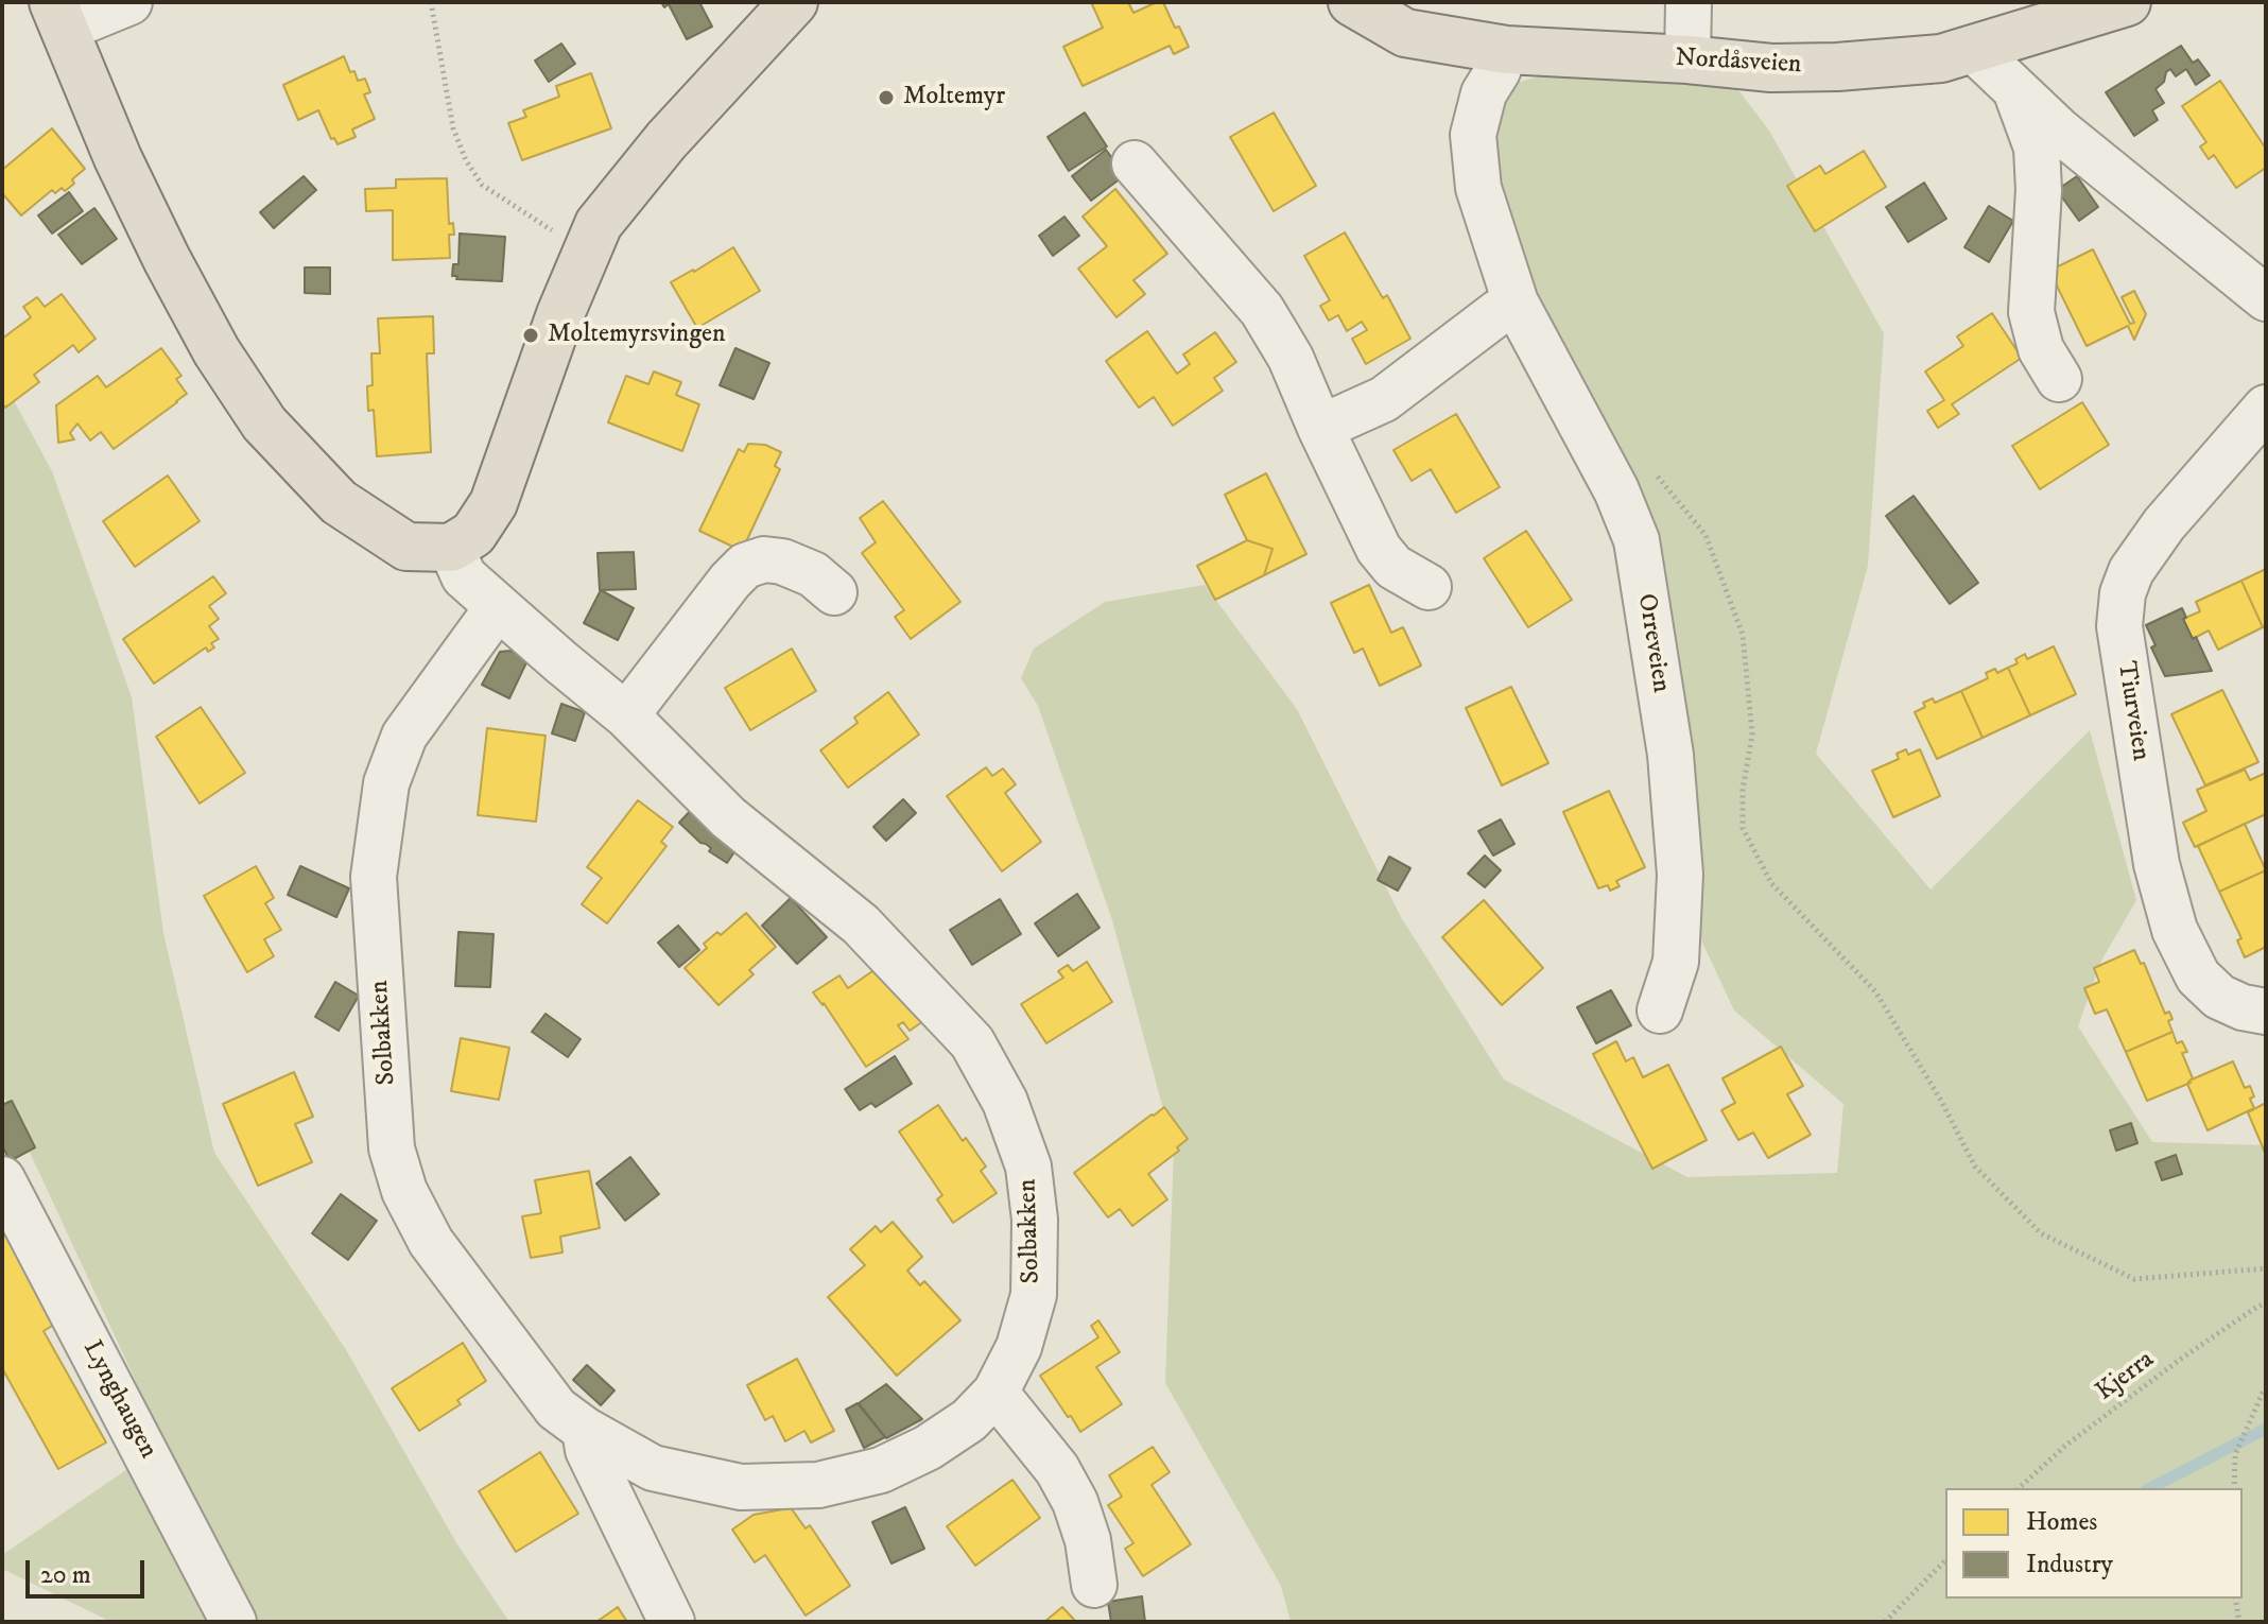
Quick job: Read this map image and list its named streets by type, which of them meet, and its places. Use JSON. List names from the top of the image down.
{
  "streets": {
    "main road": ["Nordåsveien"],
    "street": [
      "Orreveien",
      "Tiurveien",
      "Solbakken",
      "Lynghaugen"
    ],
    "path": ["Kjerra"]
  },
  "crossings": [
    ["Nordåsveien", "Orreveien"]
  ],
  "places": ["Moltemyr", "Moltemyrsvingen"],
  "legend": ["Homes", "Industry"],
  "scale_bar": "20 m"
}
